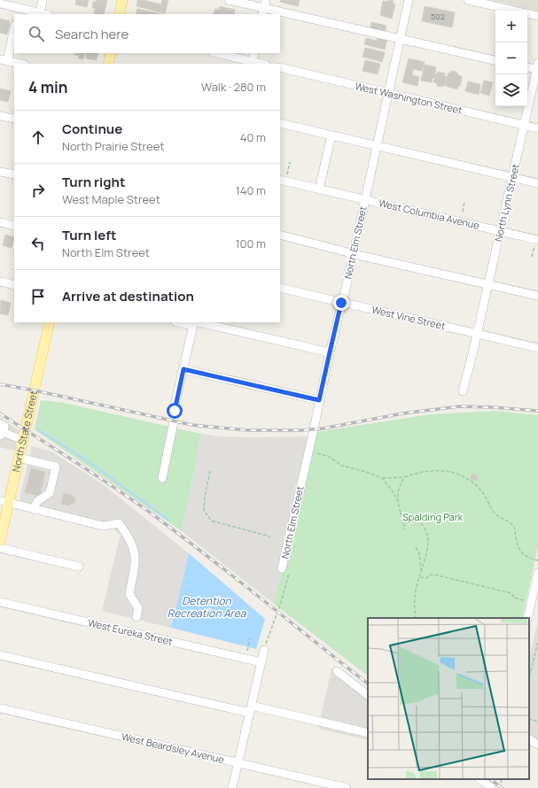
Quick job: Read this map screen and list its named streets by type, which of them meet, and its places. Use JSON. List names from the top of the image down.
{
  "streets": {
    "main road": ["North State Street"],
    "street": [
      "West Washington Street",
      "North Lynn Street",
      "West Columbia Avenue",
      "North Elm Street",
      "West Vine Street",
      "West Eureka Street",
      "West Beardsley Avenue"
    ]
  },
  "crossings": [
    ["West Washington Street", "North Lynn Street"],
    ["West Washington Street", "North Elm Street"],
    ["North Lynn Street", "West Columbia Avenue"],
    ["North Lynn Street", "West Vine Street"],
    ["West Columbia Avenue", "North Elm Street"],
    ["North Elm Street", "West Vine Street"]
  ],
  "water": ["Detention Recreation Area"],
  "parks": ["Spalding Park"],
  "house_numbers": ["502"],
  "page": {
    "map_buttons": ["+", "−"],
    "search": "Search here",
    "heading": ["4 min", "Walk · 280 m"],
    "list": [
      ["Continue", "North Prairie Street", "40 m"],
      ["Turn right", "West Maple Street", "140 m"],
      ["Turn left", "North Elm Street", "100 m"],
      "Arrive at destination"
    ]
  }
}
